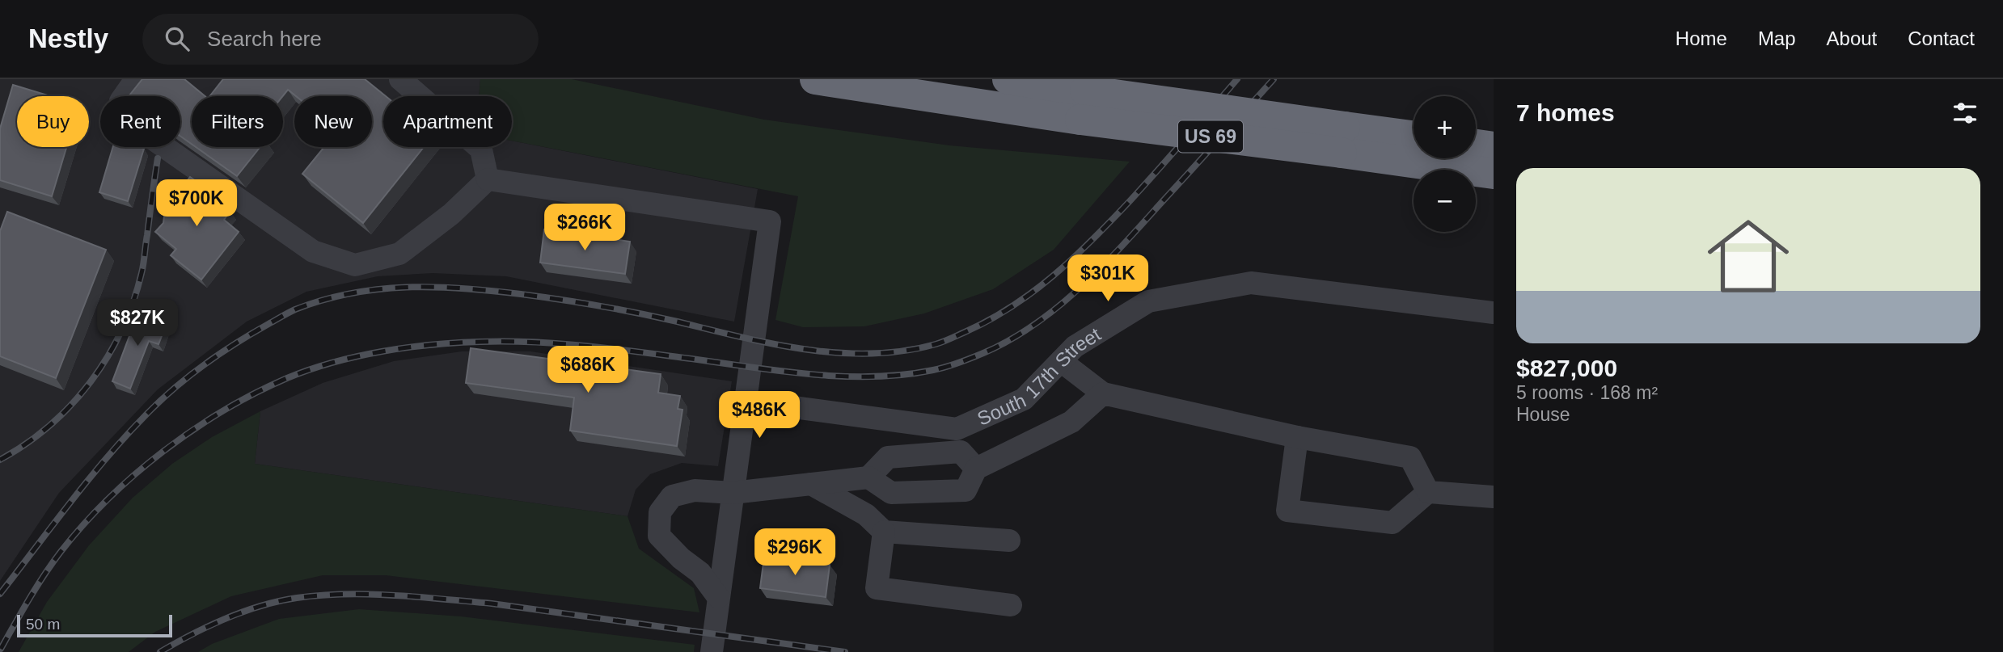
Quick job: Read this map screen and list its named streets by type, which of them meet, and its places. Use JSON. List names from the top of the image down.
{
  "streets": {
    "highway": ["US 69"],
    "street": ["South 17th Street"]
  },
  "scale_bar": "50 m",
  "page": {
    "header": "Nestly",
    "search": "Search here",
    "nav": [
      "Home",
      "Map",
      "About",
      "Contact"
    ],
    "heading": "7 homes",
    "map_buttons": ["+", "−"],
    "chip": [
      "Buy",
      "Rent",
      "Filters",
      "New",
      "Apartment"
    ],
    "list": [
      {
        "name": "$827,000",
        "note": "5 rooms · 168 m² · House"
      }
    ],
    "price": [
      "$700K",
      "$266K",
      "$301K",
      "$827K",
      "$686K",
      "$486K",
      "$296K"
    ],
    "scale": "50 m"
  }
}
